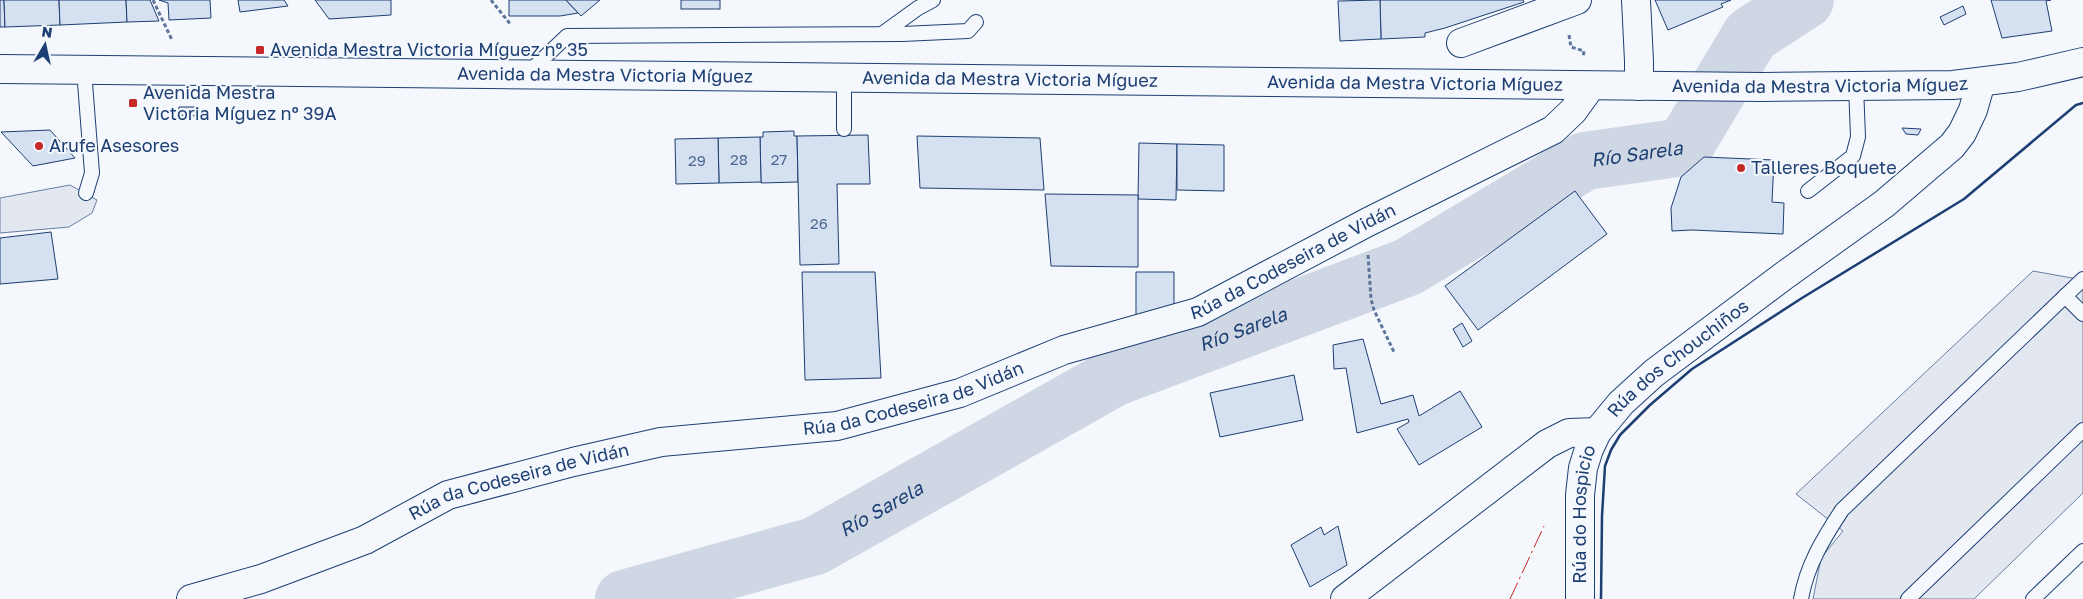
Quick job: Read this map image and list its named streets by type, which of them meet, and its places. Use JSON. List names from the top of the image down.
{
  "streets": {
    "street": [
      "Avenida da Mestra Victoria Míguez",
      "Rúa da Codeseira de Vidán",
      "Rúa dos Chouchiños",
      "Rúa do Hospicio"
    ]
  },
  "crossings": [
    ["Avenida da Mestra Victoria Míguez", "Rúa da Codeseira de Vidán"],
    ["Avenida da Mestra Victoria Míguez", "Rúa dos Chouchiños"],
    ["Rúa dos Chouchiños", "Rúa do Hospicio"]
  ],
  "water": ["Río Sarela"],
  "places": {
    "transit": ["Avenida Mestra Victoria Míguez nº 35", "Avenida Mestra Victoria Míguez nº 39A"],
    "other": ["Arufe Asesores", "Talleres Boquete"]
  },
  "house_numbers": [
    "28",
    "27",
    "29",
    "26"
  ],
  "north": "top"
}
